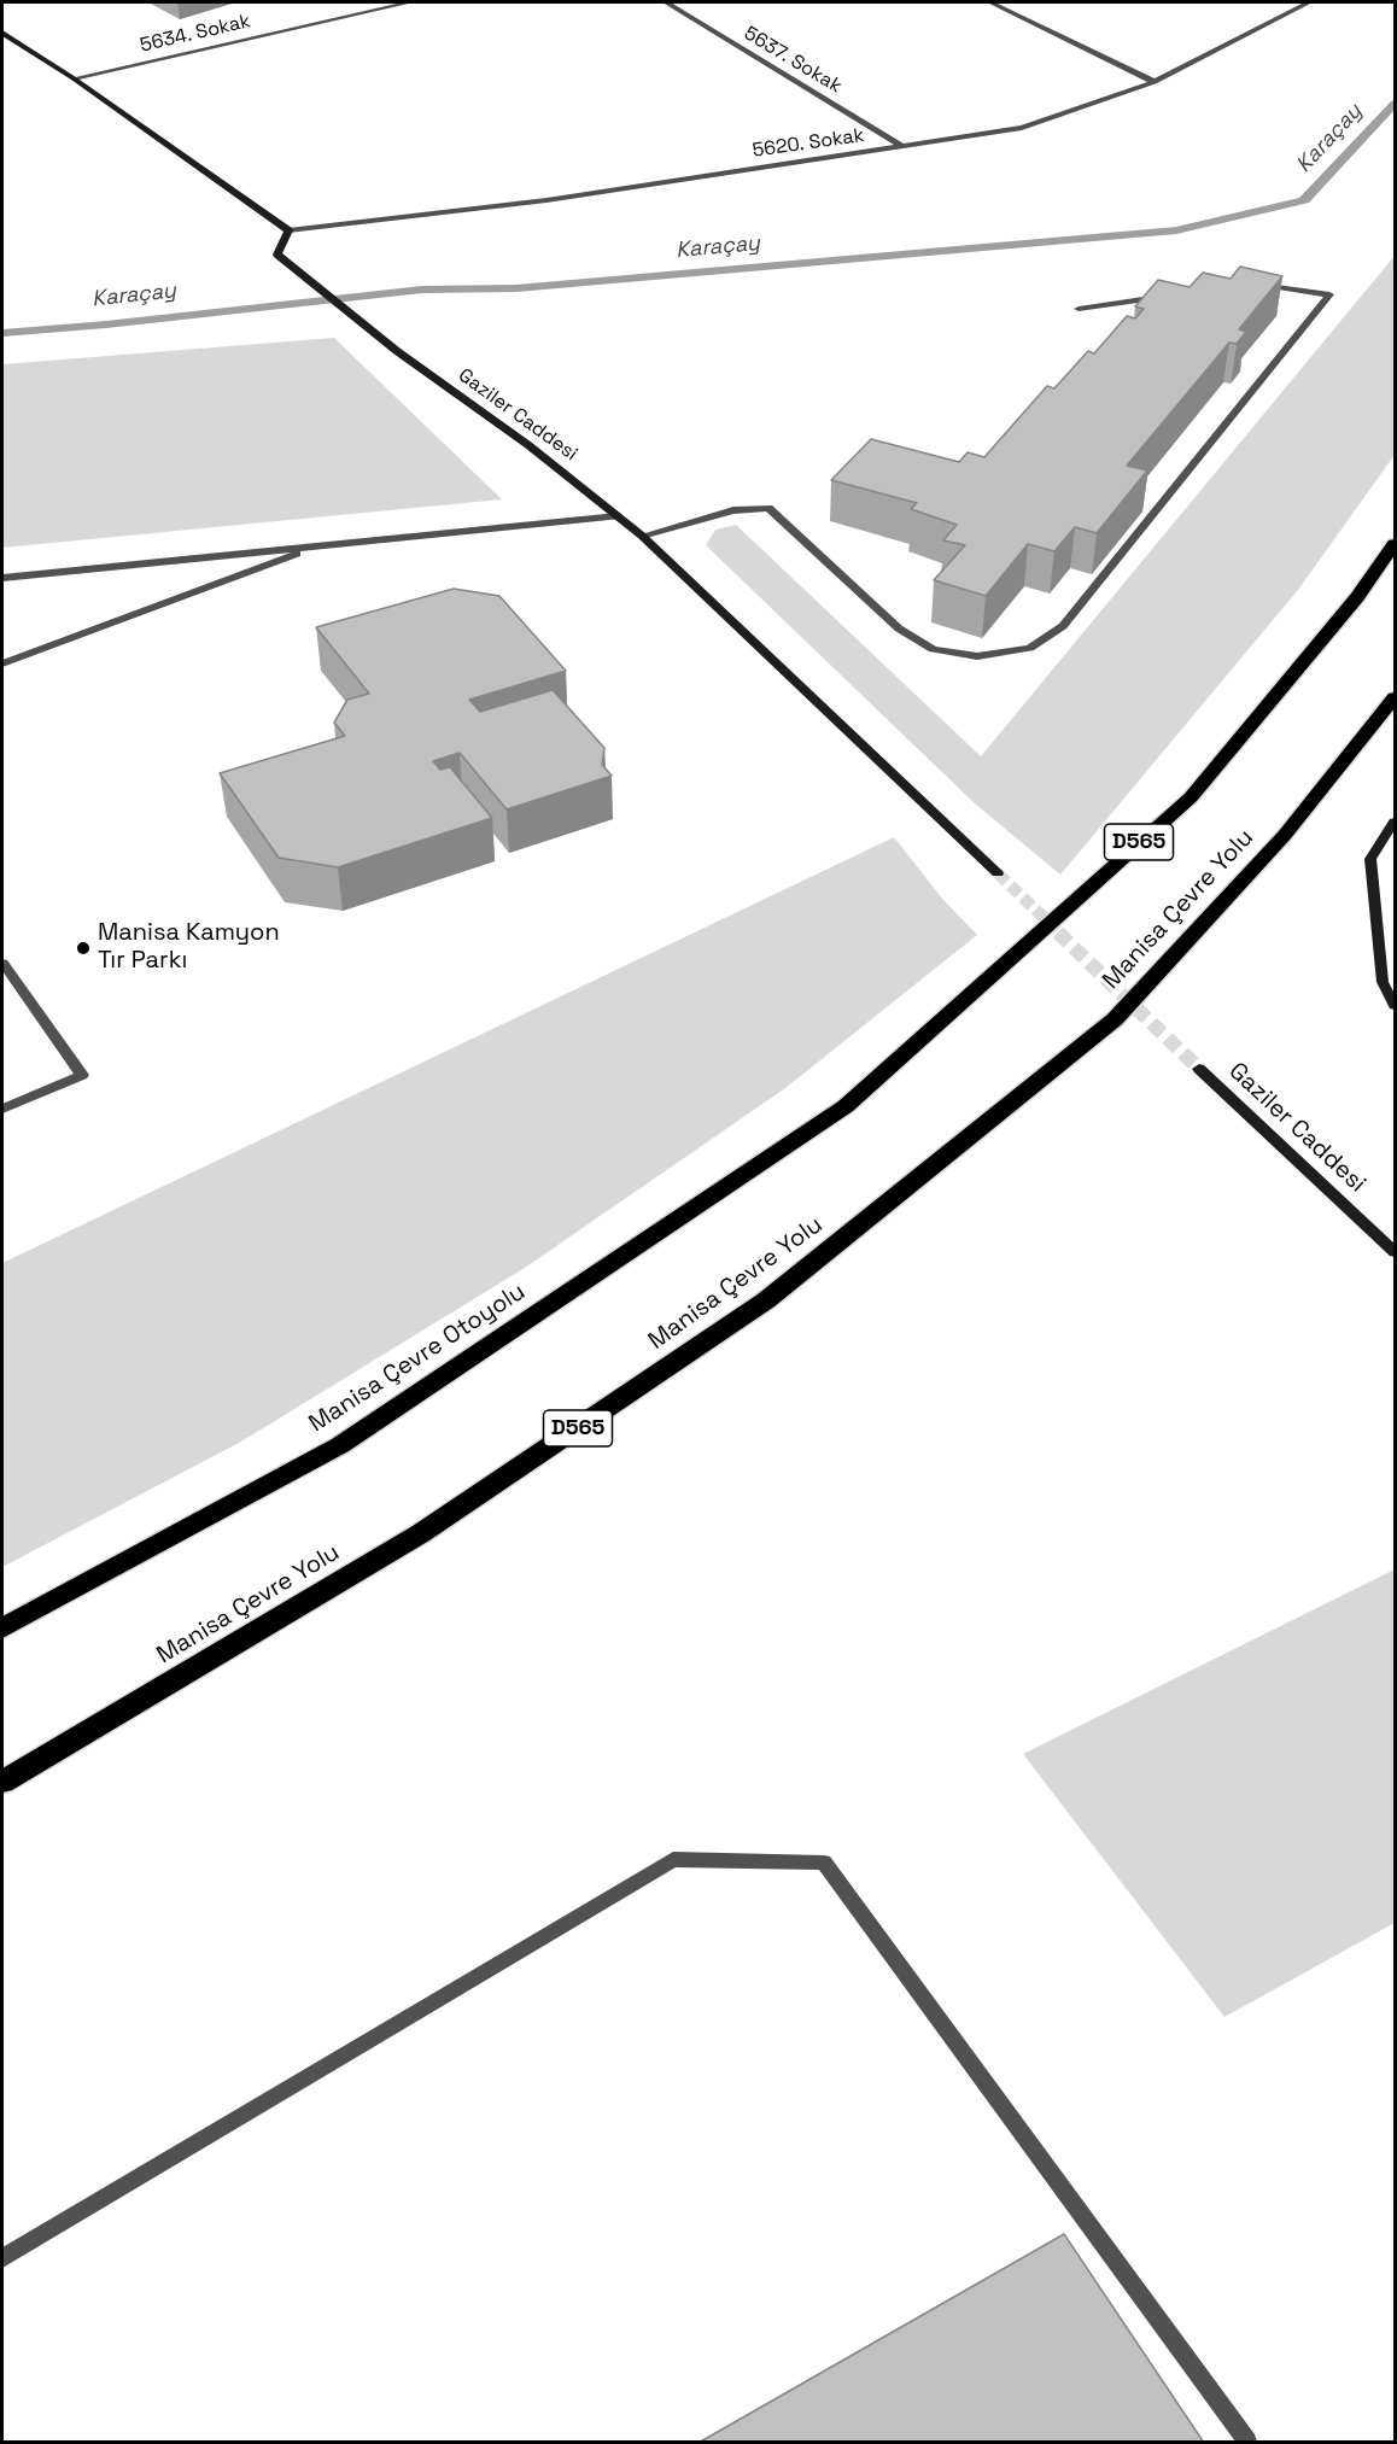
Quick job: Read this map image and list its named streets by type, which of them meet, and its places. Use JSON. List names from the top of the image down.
{
  "streets": {
    "highway": ["D565", "Manisa Çevre Yolu", "Manisa Çevre Otoyolu"],
    "street": [
      "5634. Sokak",
      "5637. Sokak",
      "5620. Sokak",
      "Gaziler Caddesi"
    ]
  },
  "crossings": [
    ["5637. Sokak", "5620. Sokak"],
    ["5620. Sokak", "Gaziler Caddesi"]
  ],
  "water": ["Karaçay"],
  "places": ["Manisa Kamyon Tır Parkı"]
}
